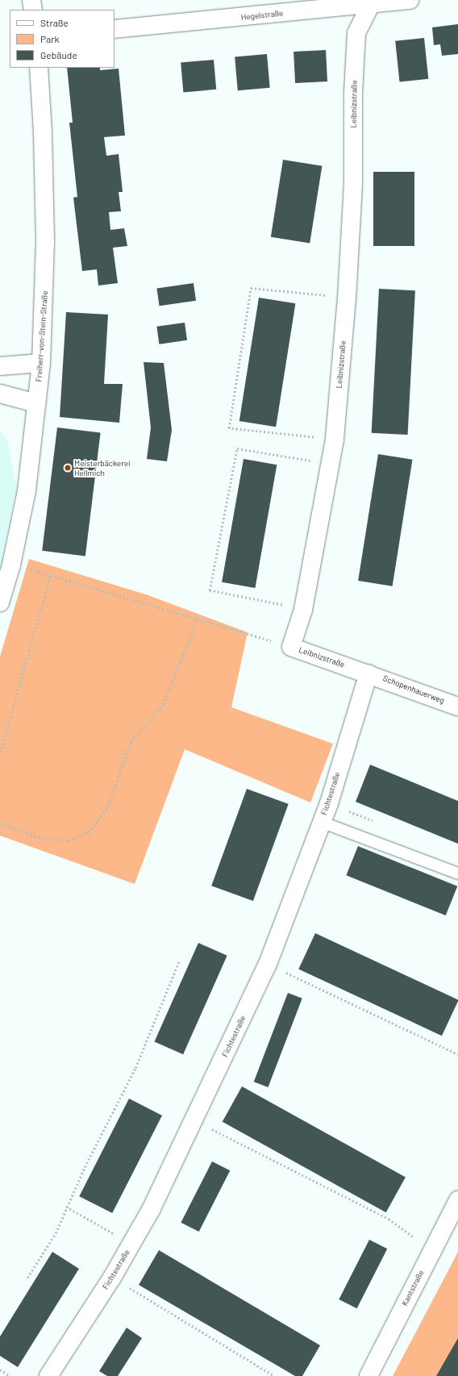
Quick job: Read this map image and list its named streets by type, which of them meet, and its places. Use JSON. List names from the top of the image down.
{
  "streets": {
    "street": [
      "Hegelstraße",
      "Leibnizstraße",
      "Freiherr-von-Stein-Straße",
      "Schopenhauerweg",
      "Fichtestraße",
      "Kantstraße"
    ]
  },
  "crossings": [
    ["Hegelstraße", "Leibnizstraße"],
    ["Leibnizstraße", "Schopenhauerweg"],
    ["Leibnizstraße", "Fichtestraße"],
    ["Schopenhauerweg", "Fichtestraße"]
  ],
  "places": ["Meisterbäckerei Hellmich"],
  "legend": ["Straße", "Park", "Gebäude"]
}
